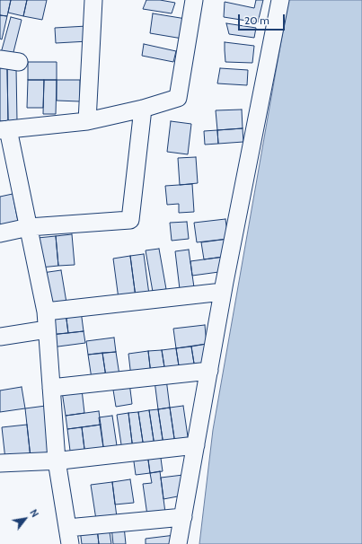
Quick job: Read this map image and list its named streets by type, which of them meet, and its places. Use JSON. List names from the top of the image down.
{
  "scale_bar": "20 m",
  "north": "top right"
}
